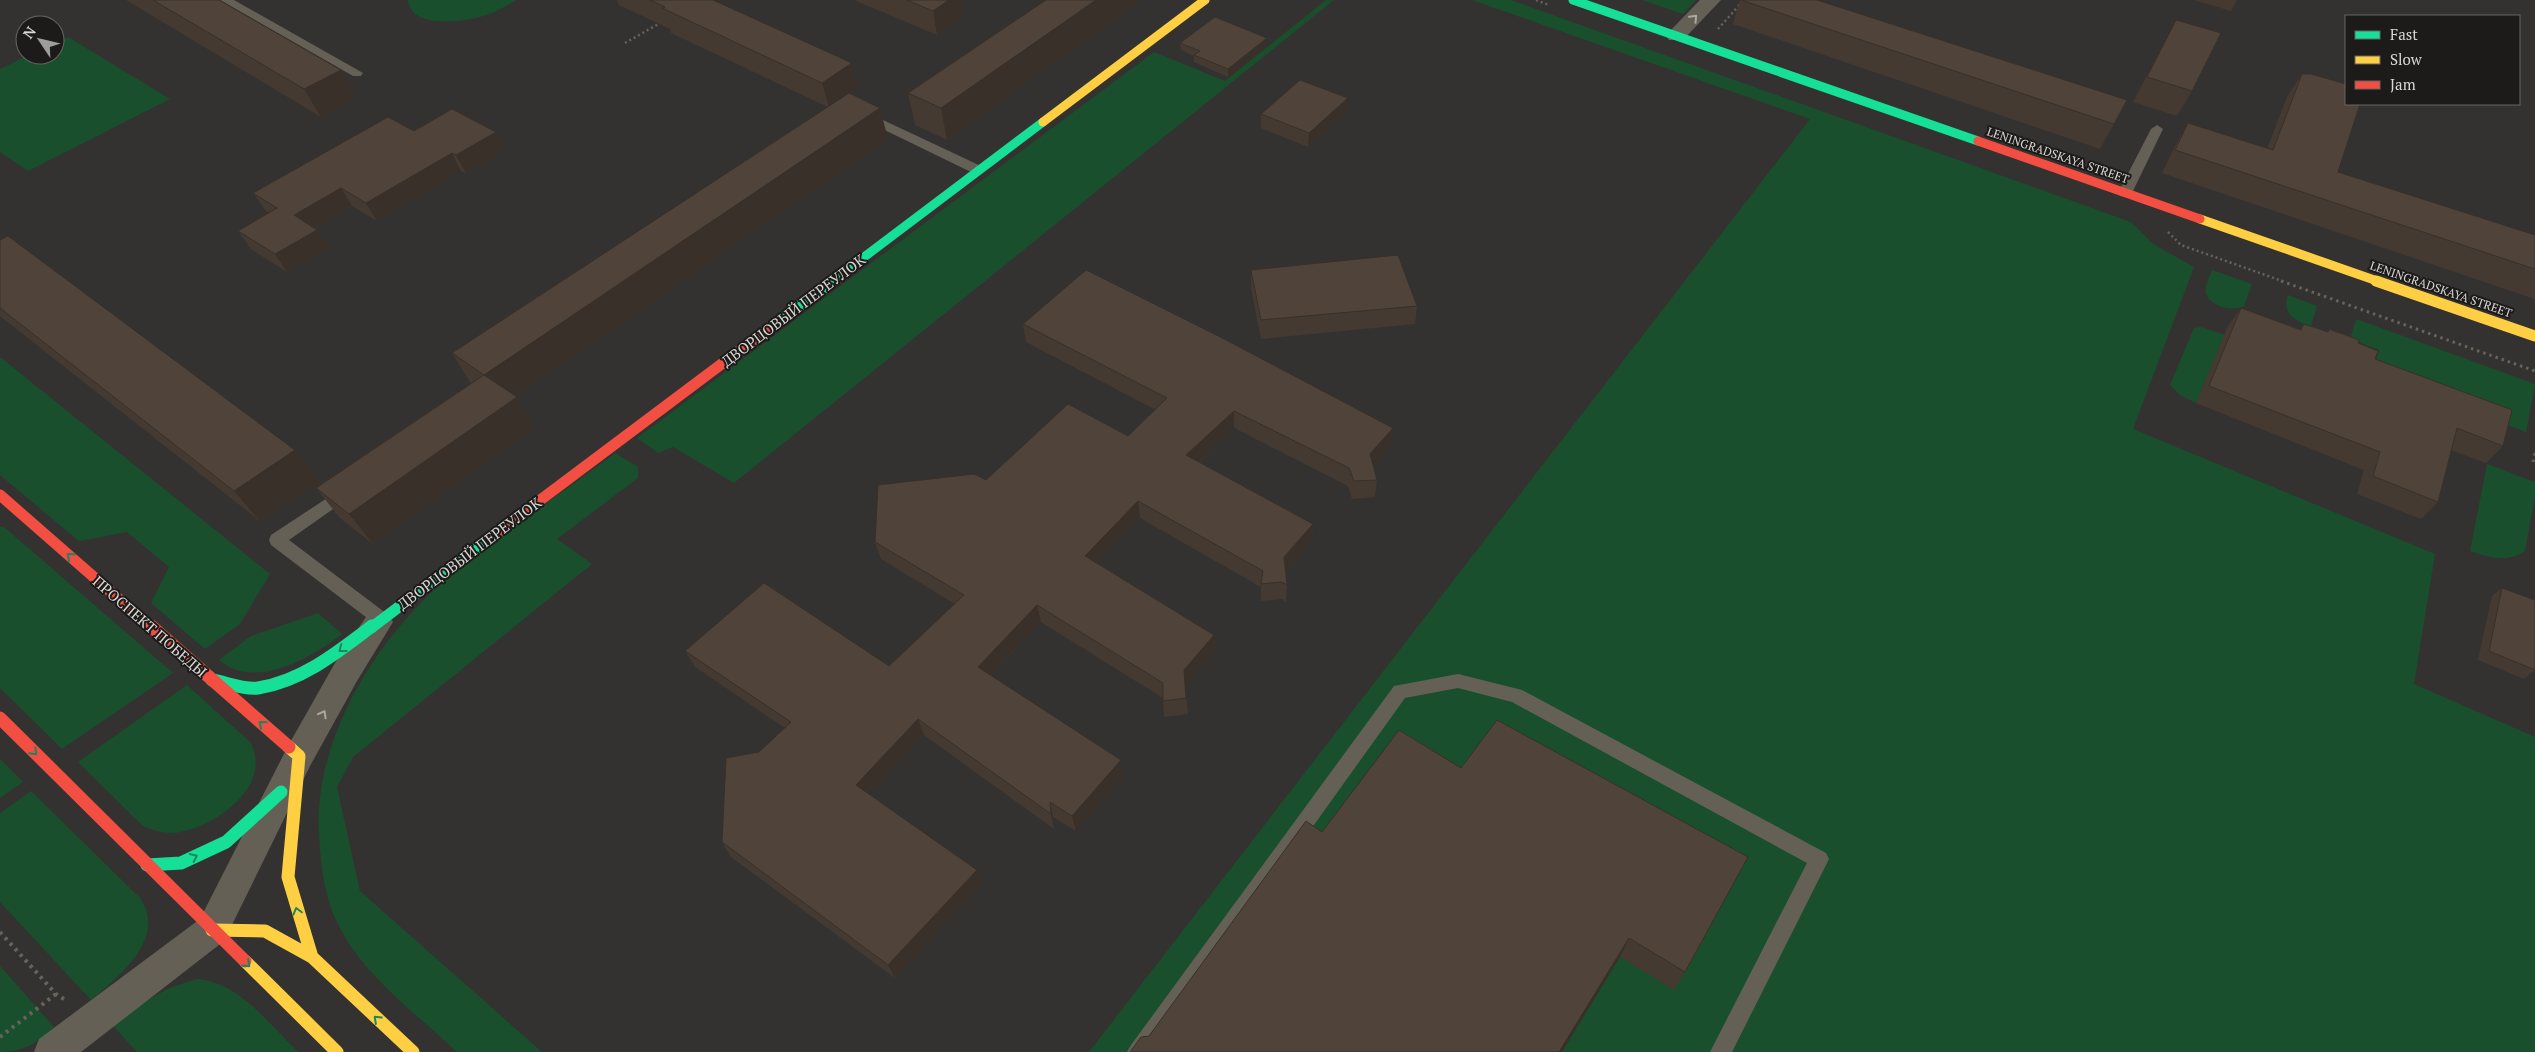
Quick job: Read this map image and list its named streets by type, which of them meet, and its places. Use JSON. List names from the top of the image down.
{
  "streets": {
    "main road": ["LENINGRADSKAYA STREET", "ДВОРЦОВЫЙ ПЕРЕУЛОК", "ПРОСПЕКТ ПОБЕДЫ"]
  },
  "crossings": [
    ["ДВОРЦОВЫЙ ПЕРЕУЛОК", "ПРОСПЕКТ ПОБЕДЫ"]
  ],
  "one_way": ["ПРОСПЕКТ ПОБЕДЫ"],
  "legend": ["Fast", "Slow", "Jam"],
  "north": "top left"
}
